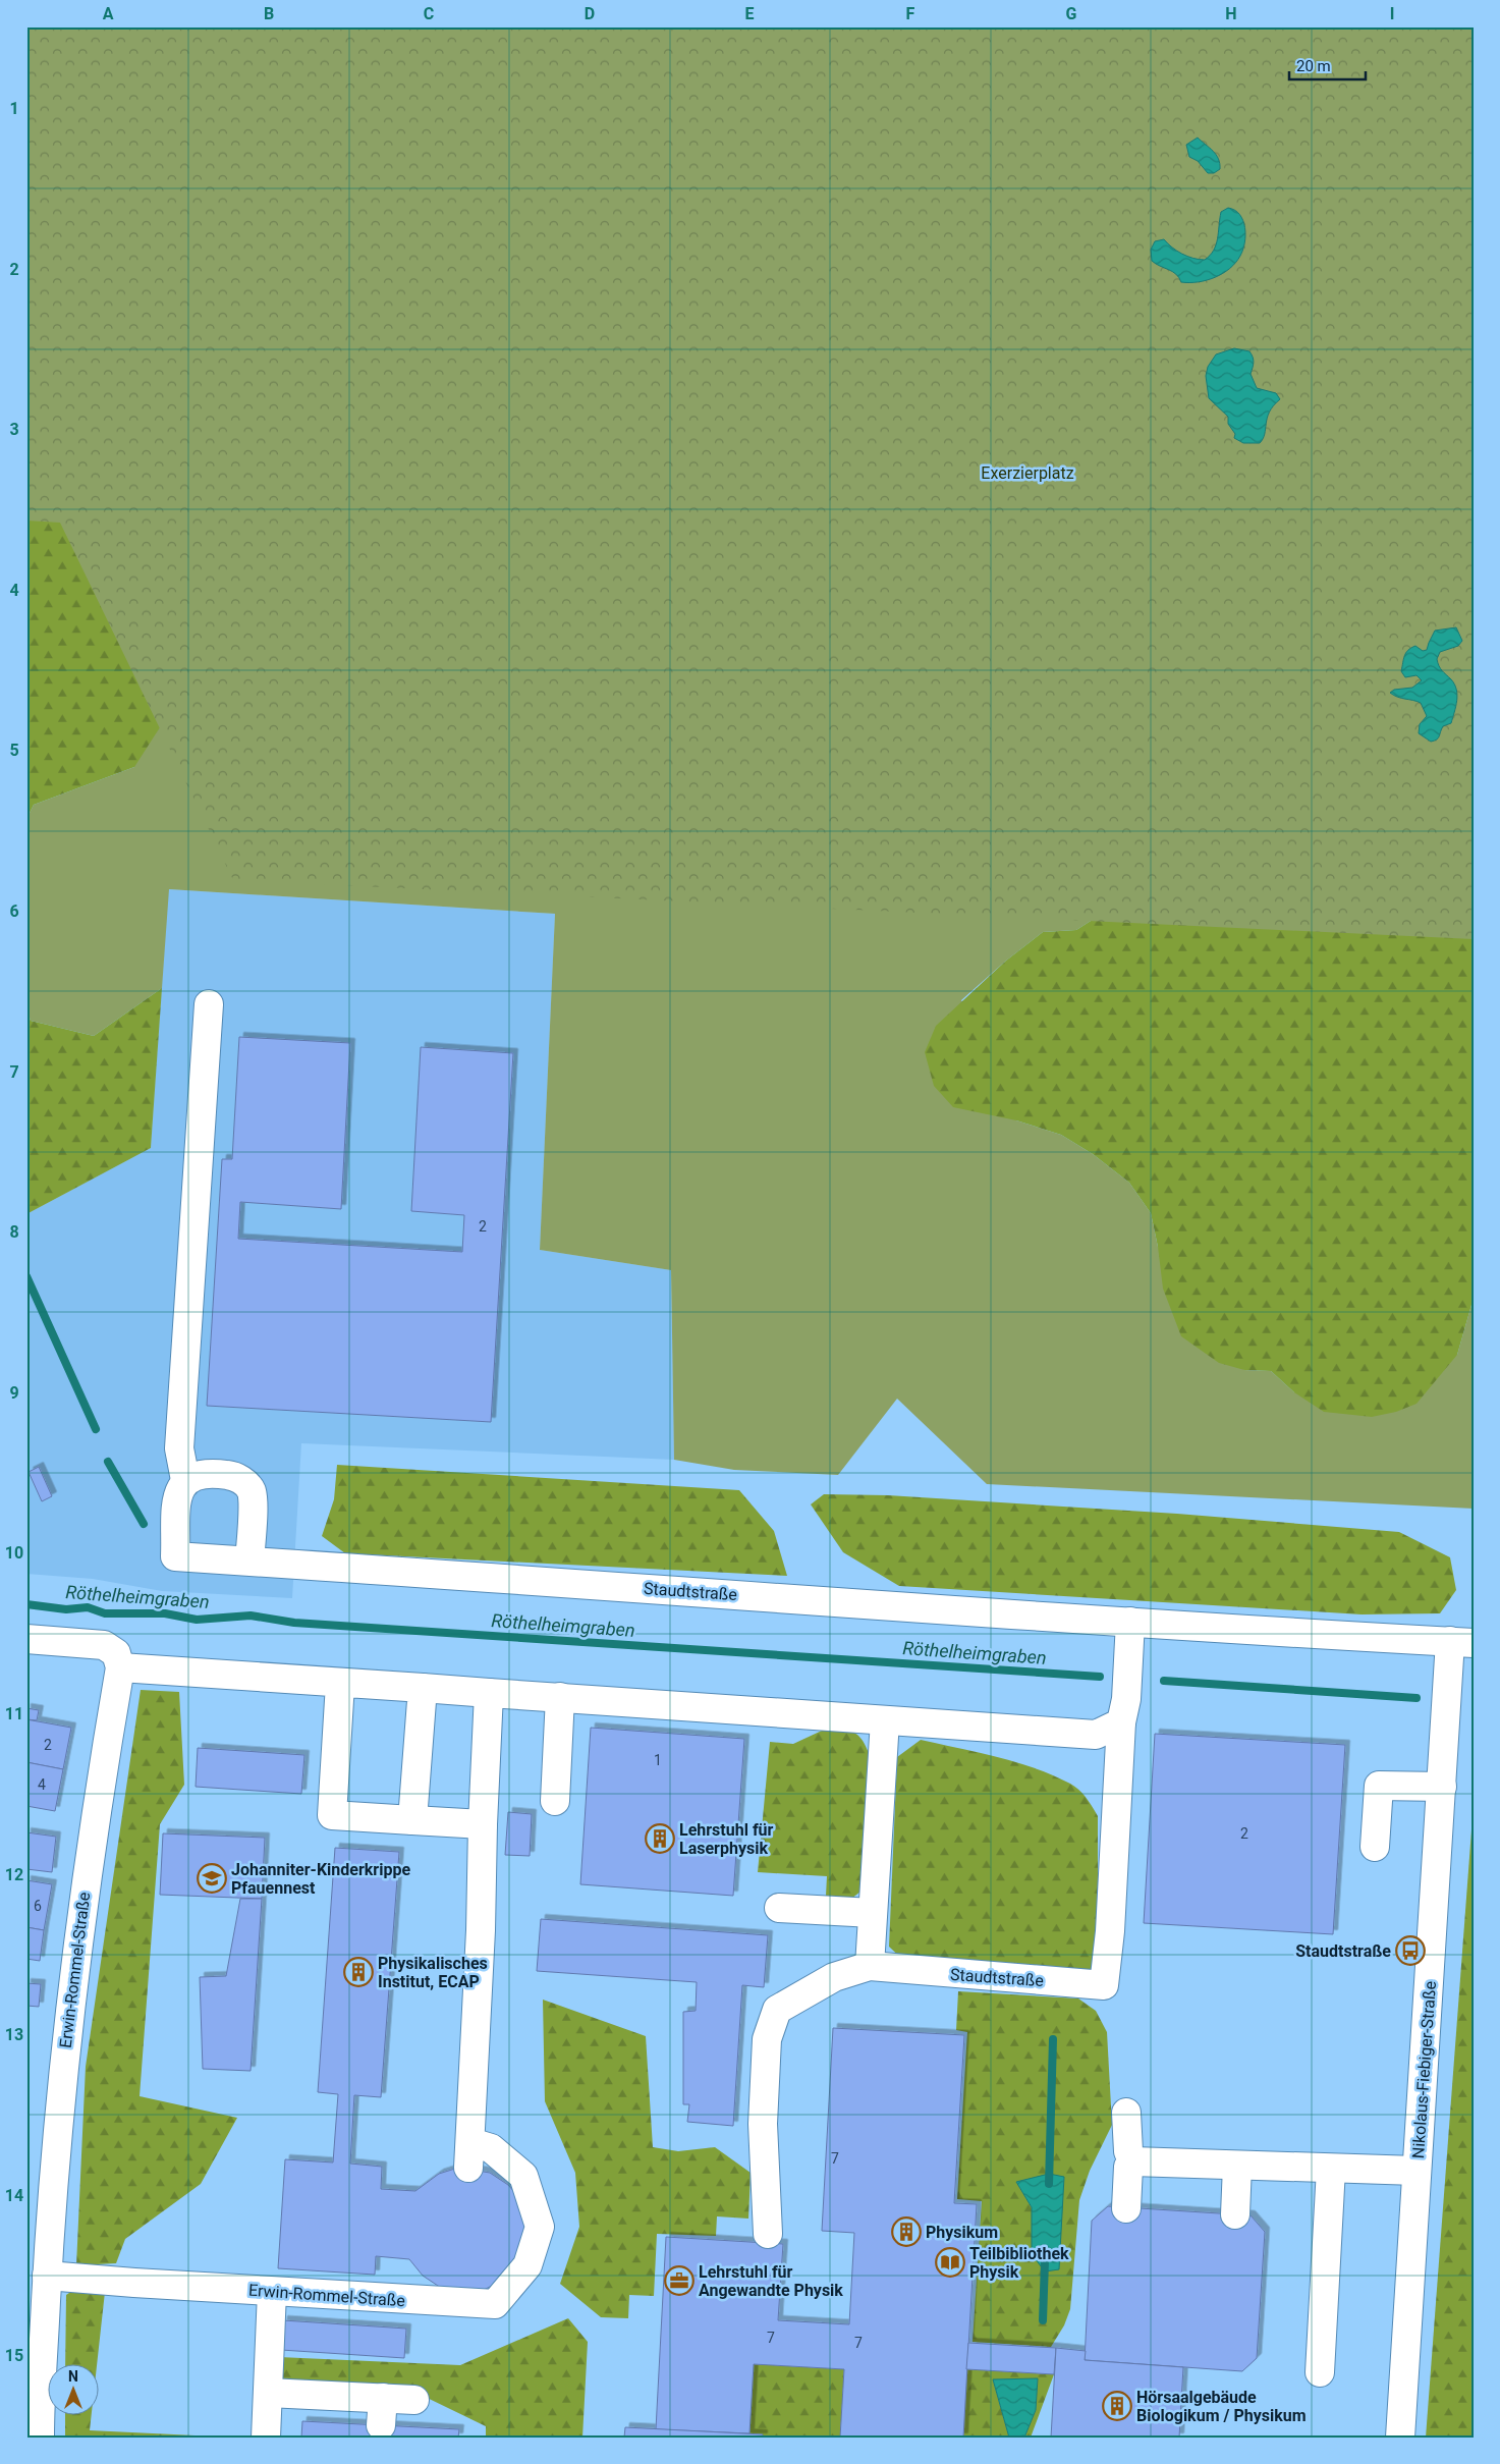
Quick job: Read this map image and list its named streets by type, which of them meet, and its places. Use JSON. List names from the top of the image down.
{
  "streets": {
    "street": ["Staudtstraße", "Erwin-Rommel-Straße", "Nikolaus-Fiebiger-Straße"]
  },
  "crossings": [
    ["Staudtstraße", "Nikolaus-Fiebiger-Straße"]
  ],
  "water": ["Röthelheimgraben"],
  "parks": ["Exerzierplatz"],
  "places": {
    "building": [
      "Lehrstuhl für Laserphysik",
      "Physikalisches Institut, ECAP",
      "Physikum",
      "Hörsaalgebäude Biologikum / Physikum"
    ],
    "school or university": ["Johanniter-Kinderkrippe Pfauennest"],
    "bus stop": ["Staudtstraße"],
    "library": ["Teilbibliothek Physik"],
    "office": ["Lehrstuhl für Angewandte Physik"]
  },
  "house_numbers": [
    "2",
    "2",
    "1",
    "4",
    "2",
    "6",
    "7",
    "7",
    "7"
  ],
  "scale_bar": "20 m",
  "north": "top",
  "grid": {
    "columns": [
      "A",
      "B",
      "C",
      "D",
      "E",
      "F",
      "G",
      "H",
      "I"
    ],
    "rows": [
      "1",
      "2",
      "3",
      "4",
      "5",
      "6",
      "7",
      "8",
      "9",
      "10",
      "11",
      "12",
      "13",
      "14",
      "15"
    ]
  }
}
